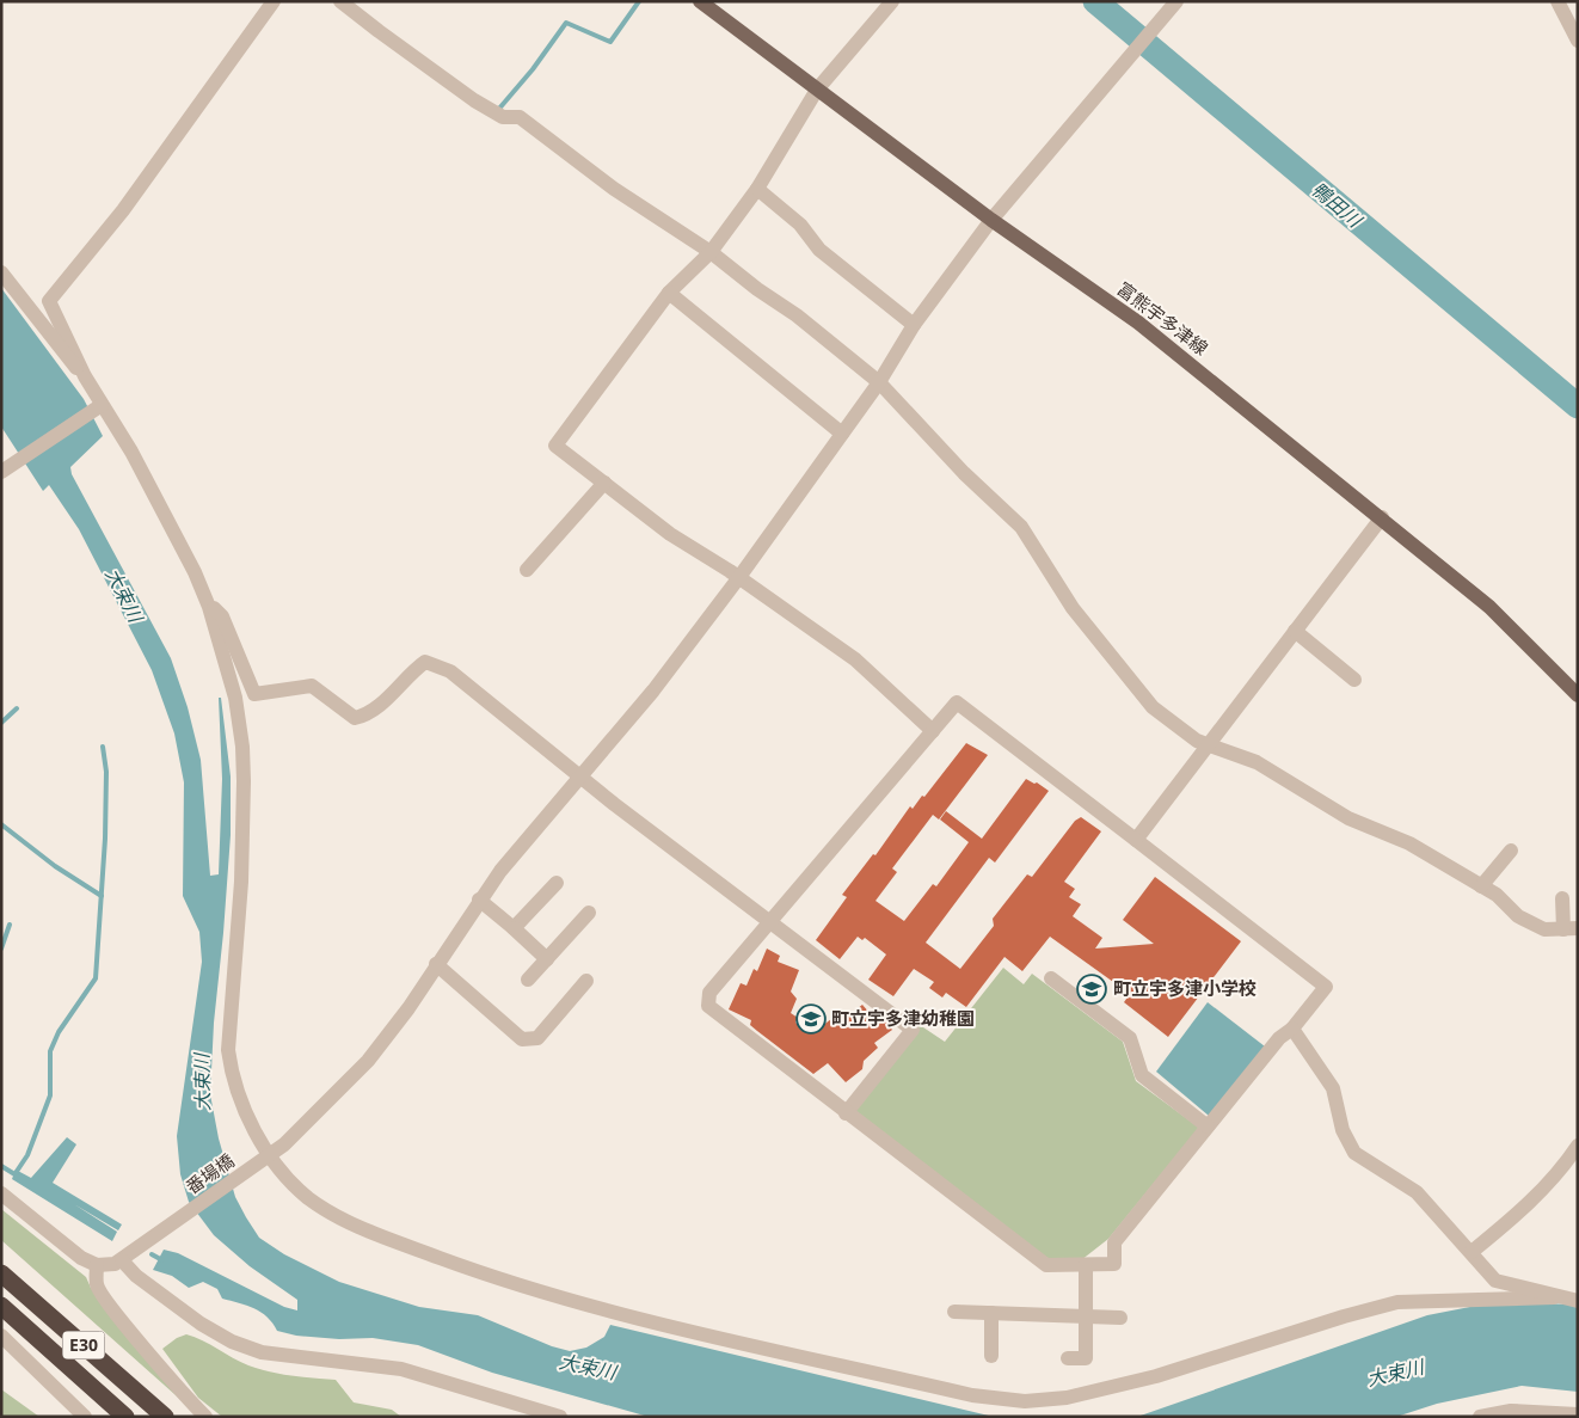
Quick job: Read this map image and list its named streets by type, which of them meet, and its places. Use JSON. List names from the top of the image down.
{
  "streets": {
    "highway": ["E30"],
    "main road": ["富熊宇多津線"],
    "street": ["番場橋"]
  },
  "crossings": [
    ["富熊宇多津線", "番場橋"]
  ],
  "water": ["鴨田川", "大束川"],
  "places": {
    "school or university": ["町立宇多津小学校", "町立宇多津幼稚園"]
  }
}
